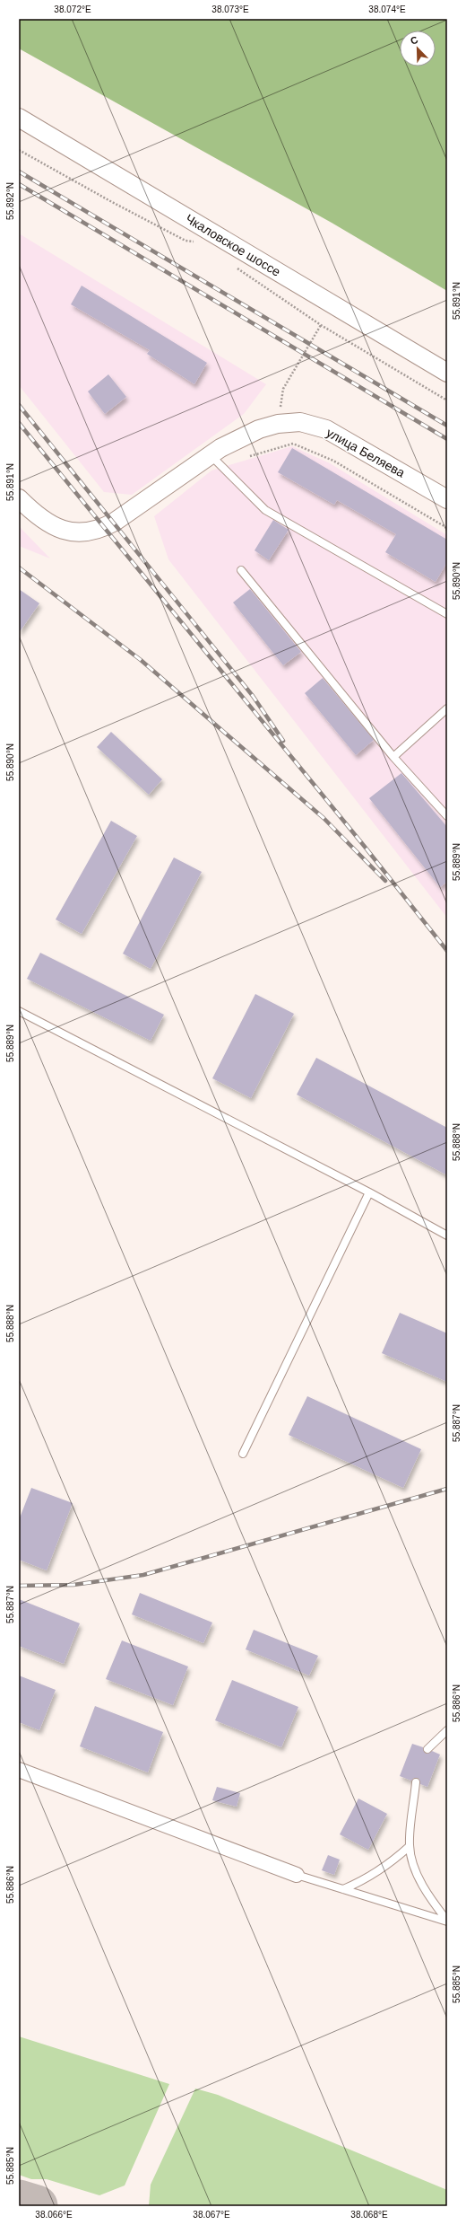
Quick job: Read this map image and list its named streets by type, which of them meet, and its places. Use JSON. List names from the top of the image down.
{
  "streets": {
    "street": ["Чкаловское шоссе", "улица Беляева"]
  },
  "north": "top left",
  "coordinates": [
    "38.072°E",
    "38.073°E",
    "38.074°E",
    "55.892°N",
    "55.891°N",
    "55.890°N",
    "55.889°N",
    "55.888°N",
    "55.887°N",
    "55.886°N",
    "55.885°N",
    "38.066°E",
    "38.067°E",
    "38.068°E"
  ]
}
